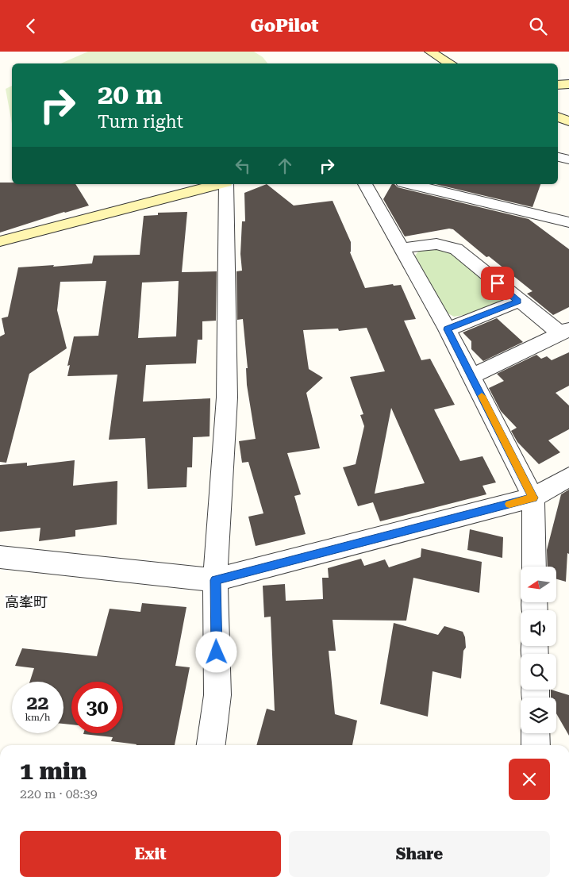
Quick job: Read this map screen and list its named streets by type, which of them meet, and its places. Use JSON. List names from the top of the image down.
{
  "districts": ["高峯町"],
  "north": "left",
  "page": {
    "header": "GoPilot",
    "turn": ["20 m", "Turn right"],
    "speed": "22 km/h",
    "limit": "30",
    "heading": ["1 min", "220 m · 08:39"],
    "buttons": ["Exit", "Share"]
  }
}
